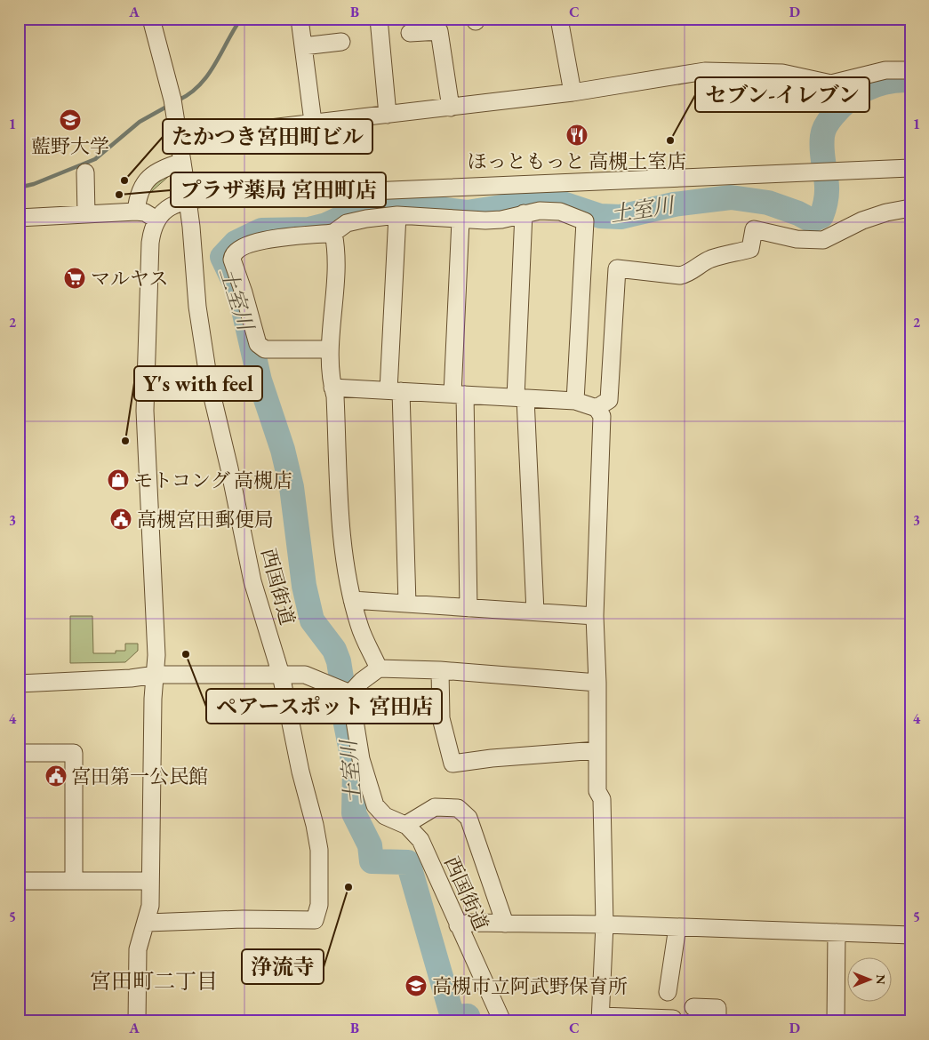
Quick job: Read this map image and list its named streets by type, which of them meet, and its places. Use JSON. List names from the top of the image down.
{
  "streets": {
    "street": ["西国街道"]
  },
  "districts": ["宮田町二丁目"],
  "water": ["土室川"],
  "places": {
    "school or university": ["藍野大学", "高槻市立阿武野保育所"],
    "restaurant": ["ほっともっと 高槻土室店"],
    "other": [
      "セブン-イレブン",
      "たかつき宮田町ビル",
      "プラザ薬局 宮田町店",
      "Y's with feel",
      "ペアースポット 宮田店",
      "浄流寺"
    ],
    "supermarket": ["マルヤス"],
    "shop": ["モトコング 高槻店"],
    "public building": ["高槻宮田郵便局", "宮田第一公民館"]
  },
  "north": "right",
  "grid": {
    "columns": [
      "A",
      "B",
      "C",
      "D"
    ],
    "rows": [
      "1",
      "2",
      "3",
      "4",
      "5"
    ]
  }
}
